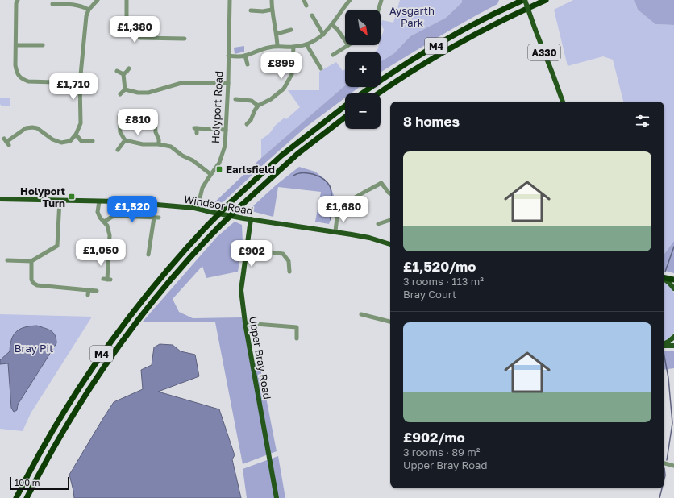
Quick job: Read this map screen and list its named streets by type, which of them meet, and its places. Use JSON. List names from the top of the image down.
{
  "streets": {
    "highway": ["M4"],
    "main road": ["A330", "Windsor Road", "Upper Bray Road"],
    "street": ["Holyport Road"]
  },
  "crossings": [
    ["M4", "A330"],
    ["Holyport Road", "Windsor Road"],
    ["Windsor Road", "Upper Bray Road"]
  ],
  "parks": ["Aysgarth Park", "Bray Pit"],
  "places": {
    "transit": ["Earlsfield", "Holyport Turn"]
  },
  "scale_bar": "100 m",
  "north": "bottom right",
  "page": {
    "map_buttons": ["+", "−"],
    "price": [
      "£1,380",
      "£899",
      "£1,710",
      "£810",
      "£1,520",
      "£1,680",
      "£1,050",
      "£902"
    ],
    "heading": "8 homes",
    "list": [
      {
        "name": "£1,520/mo",
        "note": "3 rooms · 113 m² · Bray Court"
      },
      {
        "name": "£902/mo",
        "note": "3 rooms · 89 m² · Upper Bray Road"
      }
    ],
    "scale": "100 m"
  }
}
